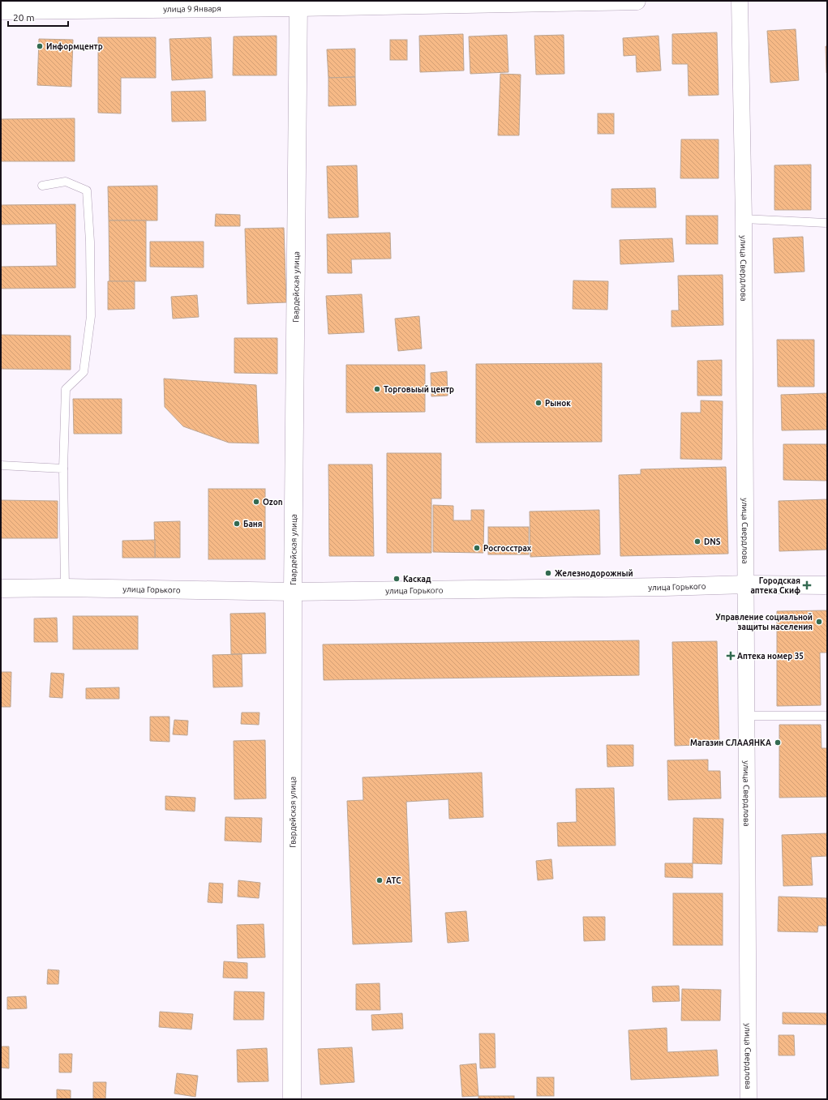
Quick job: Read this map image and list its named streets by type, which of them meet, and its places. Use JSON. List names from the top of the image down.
{
  "streets": {
    "street": [
      "улица 9 Января",
      "улица Свердлова",
      "Гвардейская улица",
      "улица Горького"
    ]
  },
  "crossings": [
    ["улица 9 Января", "Гвардейская улица"],
    ["улица Свердлова", "улица Горького"],
    ["Гвардейская улица", "улица Горького"]
  ],
  "places": {
    "other": [
      "Информцентр",
      "Торговыый центр",
      "Рынок",
      "Ozon",
      "Баня",
      "DNS",
      "Росгосстрах",
      "Железнодорожный",
      "Каскад",
      "Управление социальной защиты населения",
      "Магазин СЛААЯНКА",
      "АТС"
    ],
    "health": ["Городская аптека Скиф", "Аптека номер 35"]
  },
  "scale_bar": "20 m"
}
